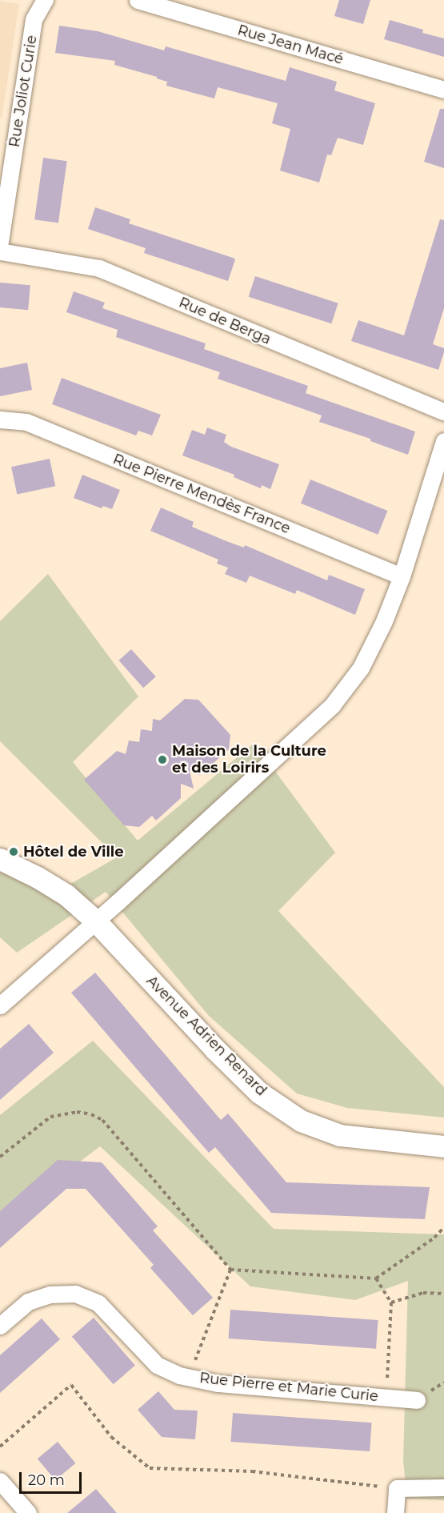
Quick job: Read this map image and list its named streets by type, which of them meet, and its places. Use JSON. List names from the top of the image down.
{
  "streets": {
    "street": [
      "Rue Jean Macé",
      "Rue Joliot Curie",
      "Rue de Berga",
      "Rue Pierre Mendès France",
      "Avenue Adrien Renard",
      "Rue Pierre et Marie Curie"
    ]
  },
  "places": ["Maison de la Culture et des Loirirs", "Hôtel de Ville"],
  "scale_bar": "20 m"
}
